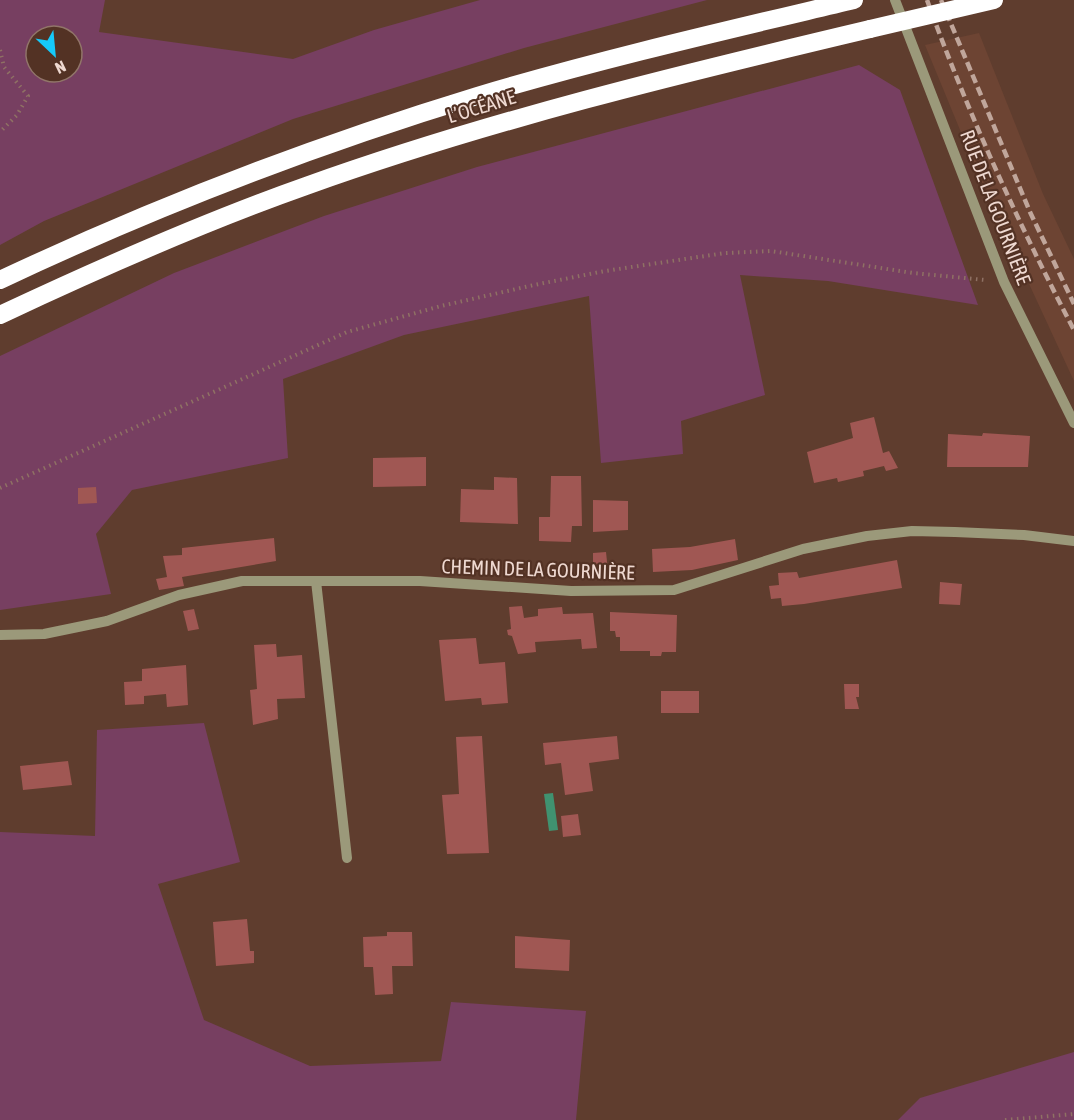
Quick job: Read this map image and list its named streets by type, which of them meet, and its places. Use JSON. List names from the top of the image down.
{
  "streets": {
    "highway": ["L’OCÉANE"],
    "street": ["RUE DE LA GOURNIÈRE", "CHEMIN DE LA GOURNIÈRE"]
  },
  "north": "bottom right"
}
